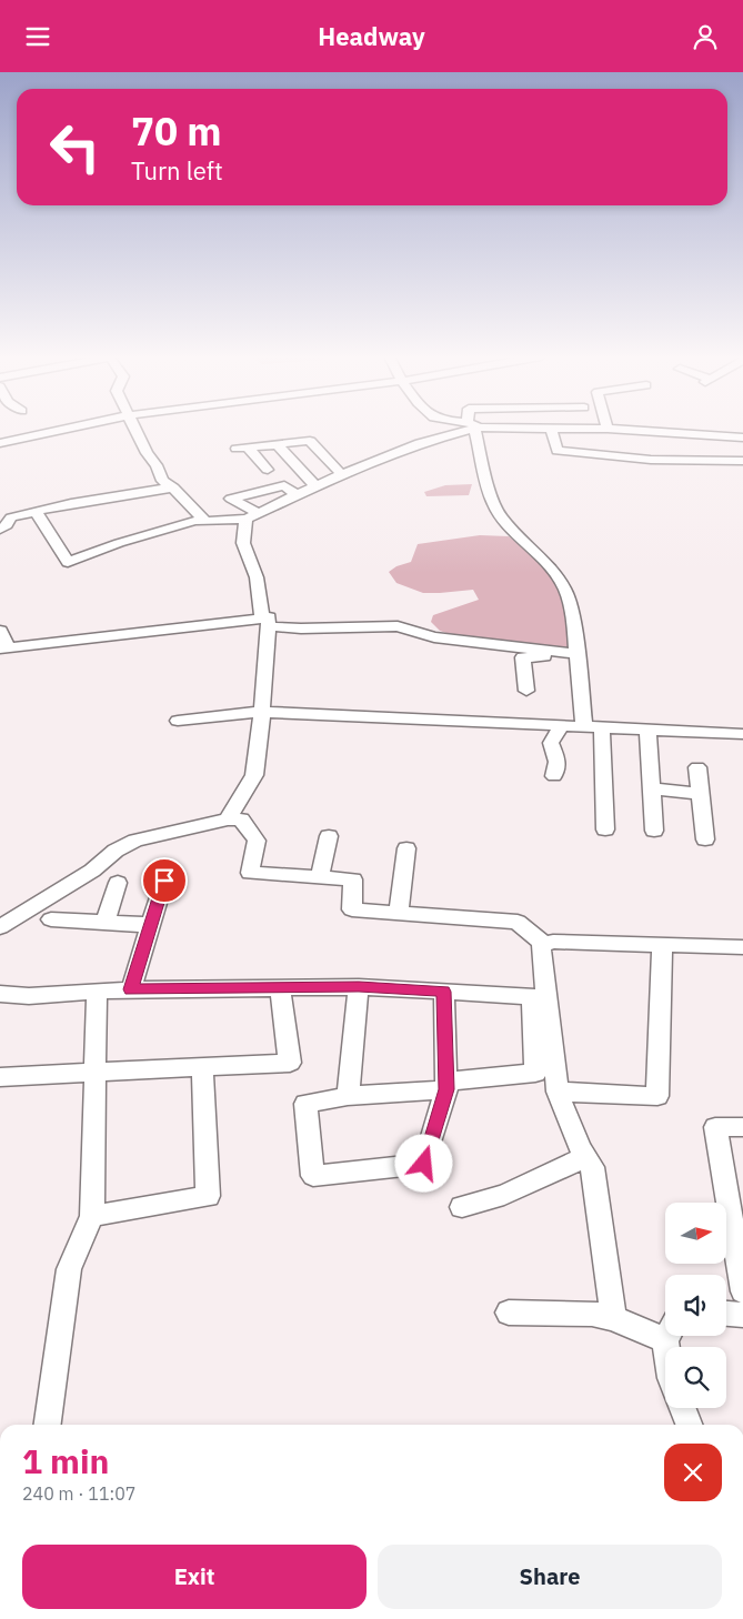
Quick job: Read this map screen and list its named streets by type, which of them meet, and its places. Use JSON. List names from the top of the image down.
{
  "north": "right",
  "page": {
    "header": "Headway",
    "turn": ["70 m", "Turn left"],
    "heading": ["1 min", "240 m · 11:07"],
    "buttons": ["Exit", "Share"]
  }
}
